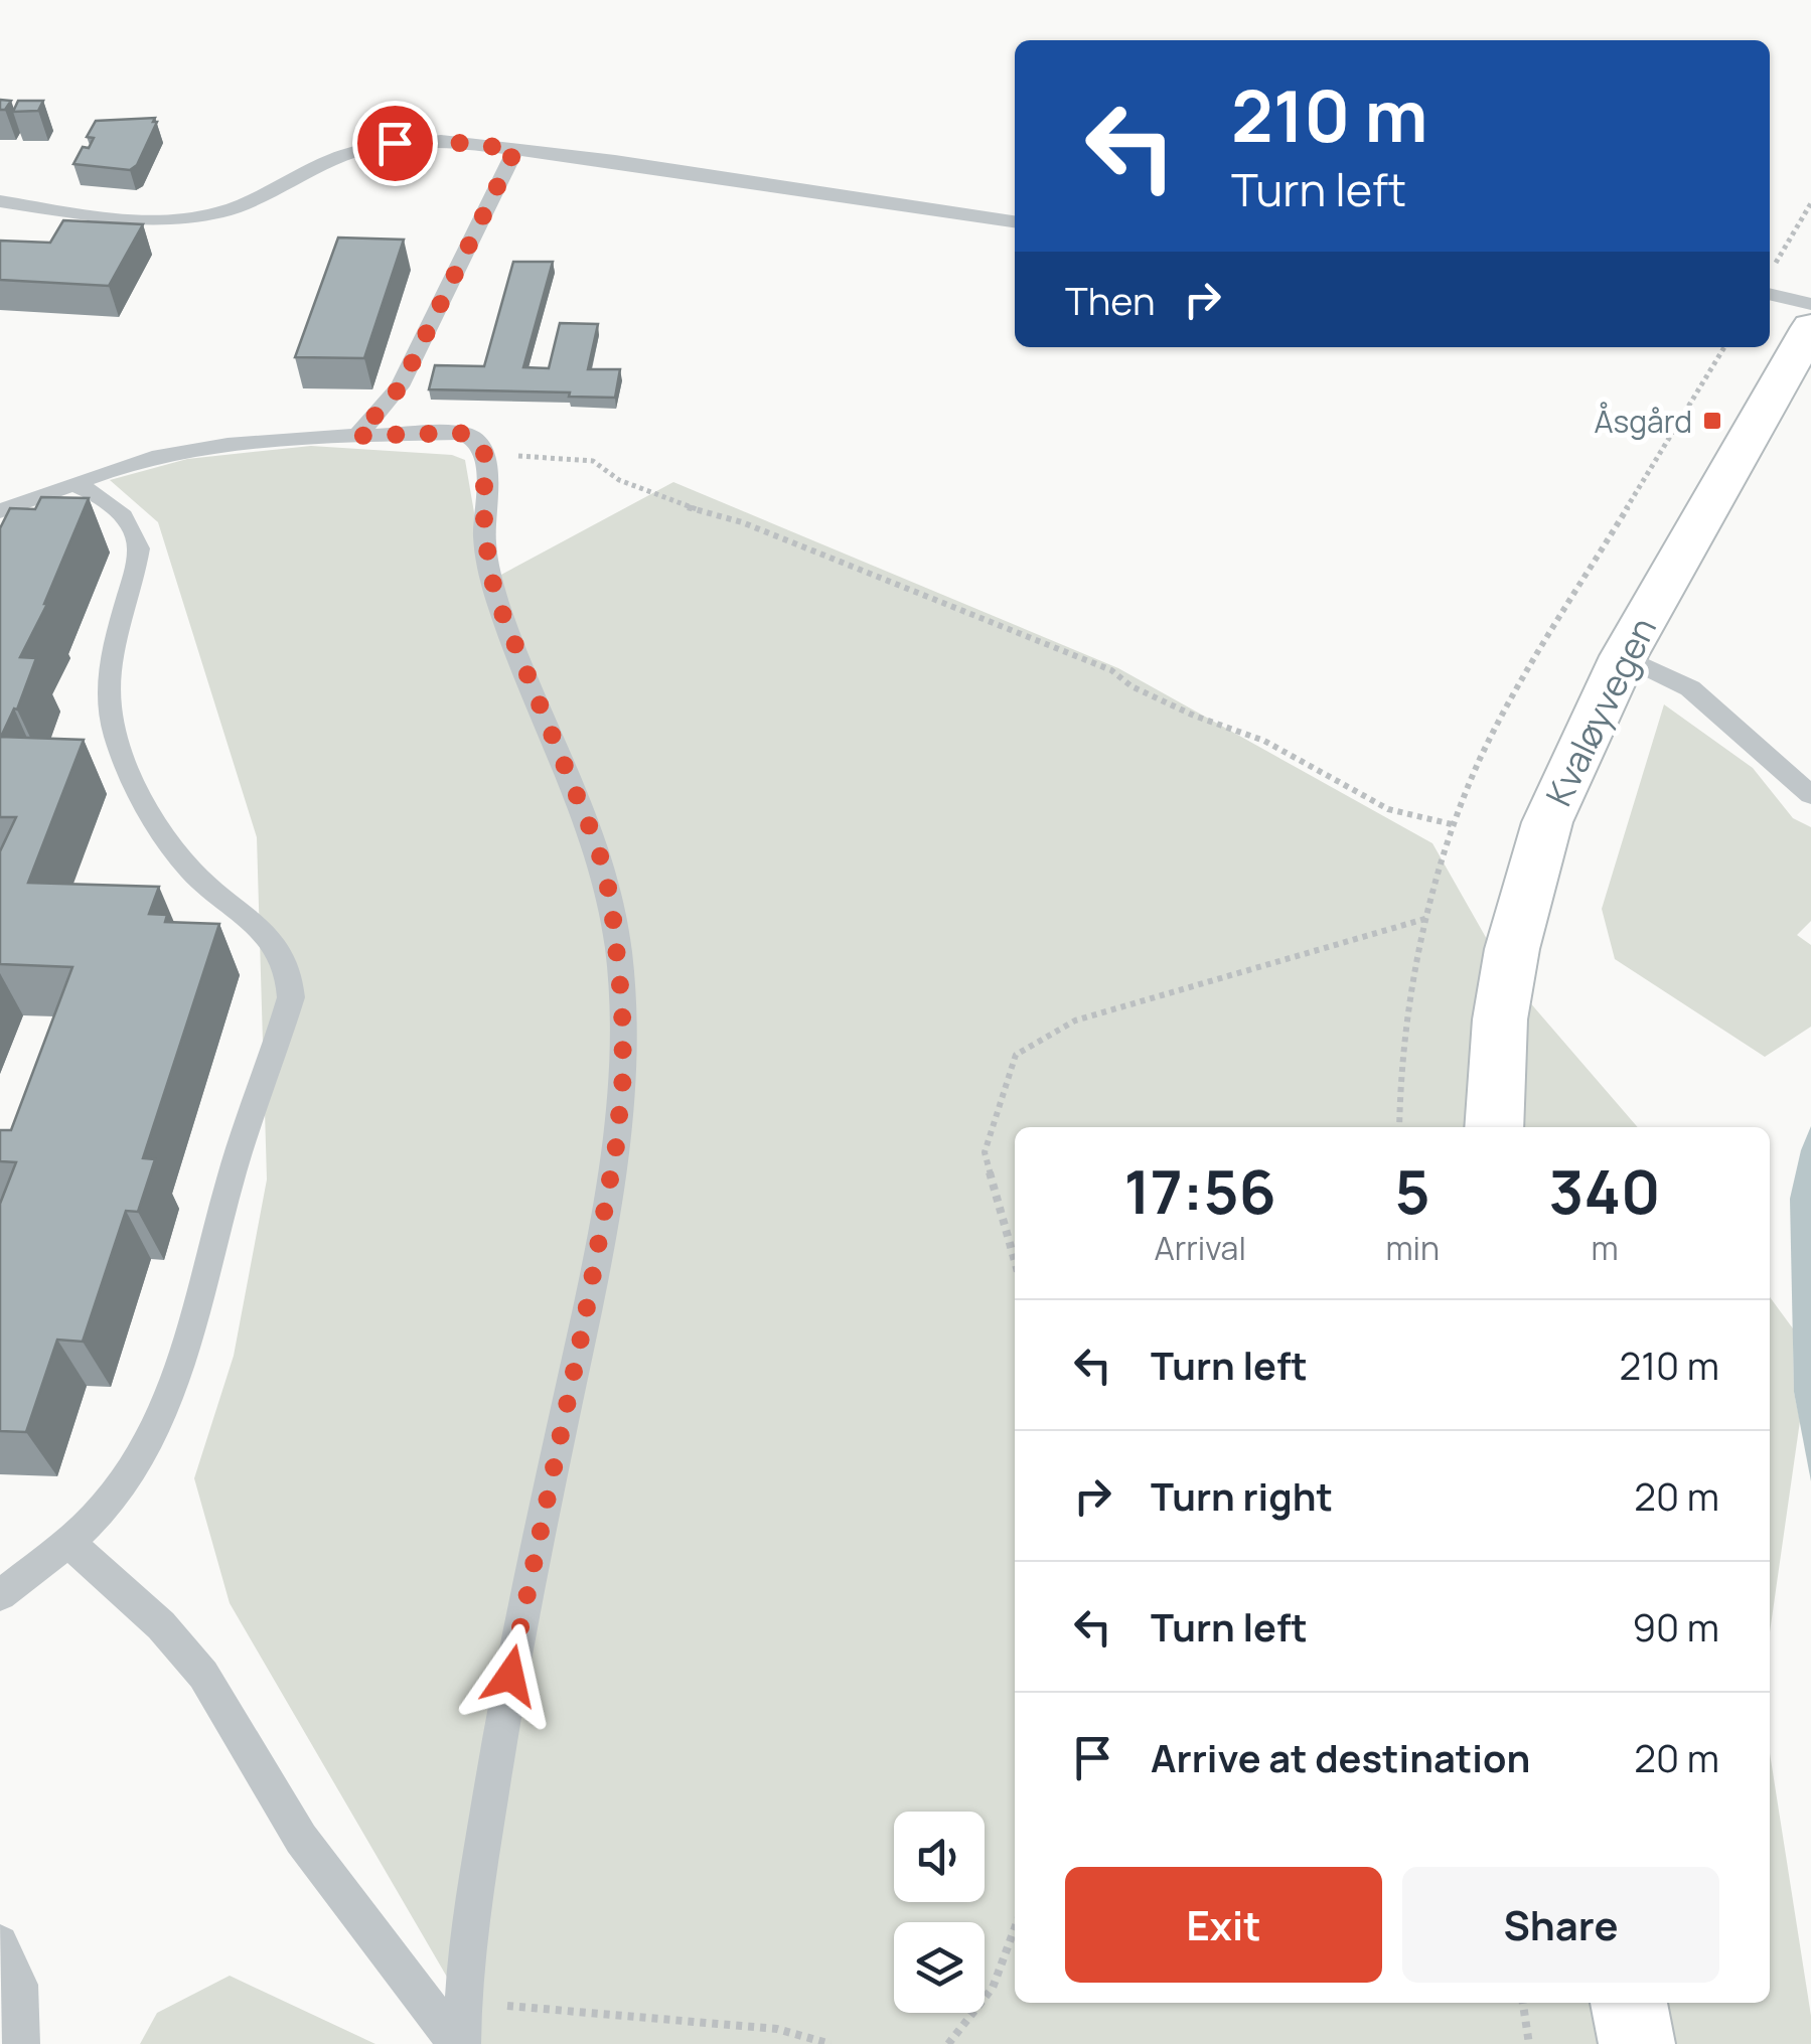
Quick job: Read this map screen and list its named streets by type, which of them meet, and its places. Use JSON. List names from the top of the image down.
{
  "streets": {
    "street": ["Kvaløyvegen"]
  },
  "places": {
    "transit": ["Åsgård"]
  },
  "page": {
    "turn": ["210 m", "Turn left"],
    "then": "Then",
    "eta": [
      "17:56",
      "Arrival",
      "5",
      "min",
      "340",
      "m"
    ],
    "list": [
      {
        "name": "Turn left",
        "value": "210 m"
      },
      {
        "name": "Turn right",
        "value": "20 m"
      },
      {
        "name": "Turn left",
        "value": "90 m"
      },
      {
        "name": "Arrive at destination",
        "value": "20 m"
      }
    ],
    "buttons": ["Exit", "Share"]
  }
}
